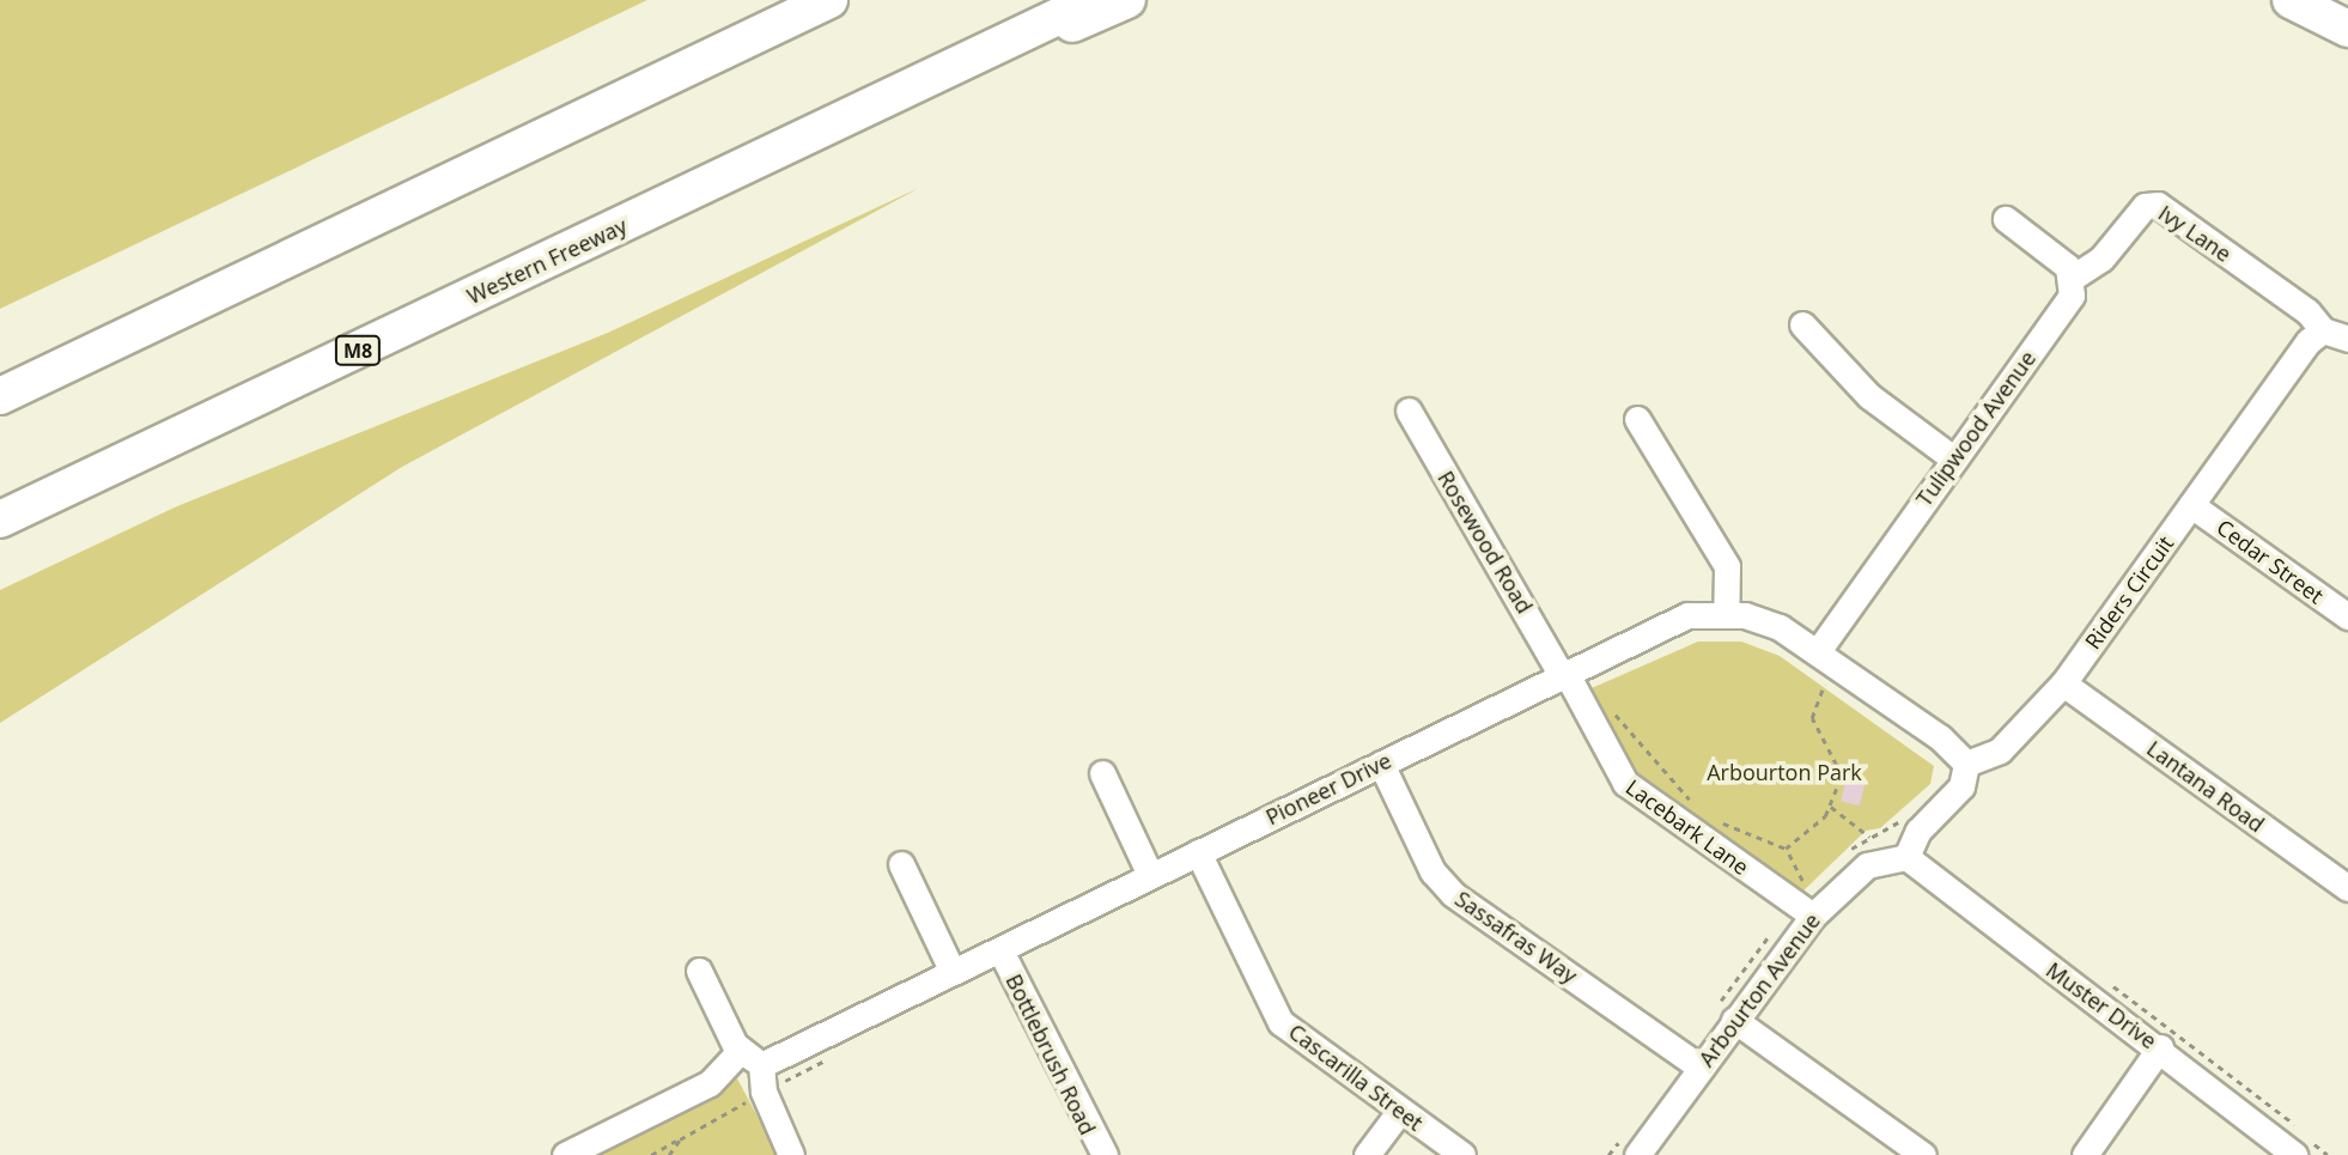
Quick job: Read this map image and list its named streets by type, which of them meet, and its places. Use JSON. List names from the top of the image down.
{
  "streets": {
    "highway": ["Western Freeway", "M8"],
    "street": [
      "Ivy Lane",
      "Tulipwood Avenue",
      "Rosewood Road",
      "Cedar Street",
      "Riders Circuit",
      "Lantana Road",
      "Pioneer Drive",
      "Lacebark Lane",
      "Sassafras Way",
      "Arbourton Avenue",
      "Muster Drive",
      "Bottlebrush Road",
      "Cascarilla Street"
    ]
  },
  "crossings": [
    ["Ivy Lane", "Tulipwood Avenue"],
    ["Ivy Lane", "Riders Circuit"],
    ["Tulipwood Avenue", "Pioneer Drive"],
    ["Rosewood Road", "Pioneer Drive"],
    ["Rosewood Road", "Lacebark Lane"],
    ["Cedar Street", "Riders Circuit"],
    ["Riders Circuit", "Lantana Road"],
    ["Riders Circuit", "Pioneer Drive"],
    ["Pioneer Drive", "Lacebark Lane"],
    ["Pioneer Drive", "Sassafras Way"],
    ["Pioneer Drive", "Bottlebrush Road"],
    ["Pioneer Drive", "Cascarilla Street"],
    ["Lacebark Lane", "Arbourton Avenue"],
    ["Sassafras Way", "Arbourton Avenue"],
    ["Arbourton Avenue", "Muster Drive"]
  ],
  "parks": ["Arbourton Park"]
}
